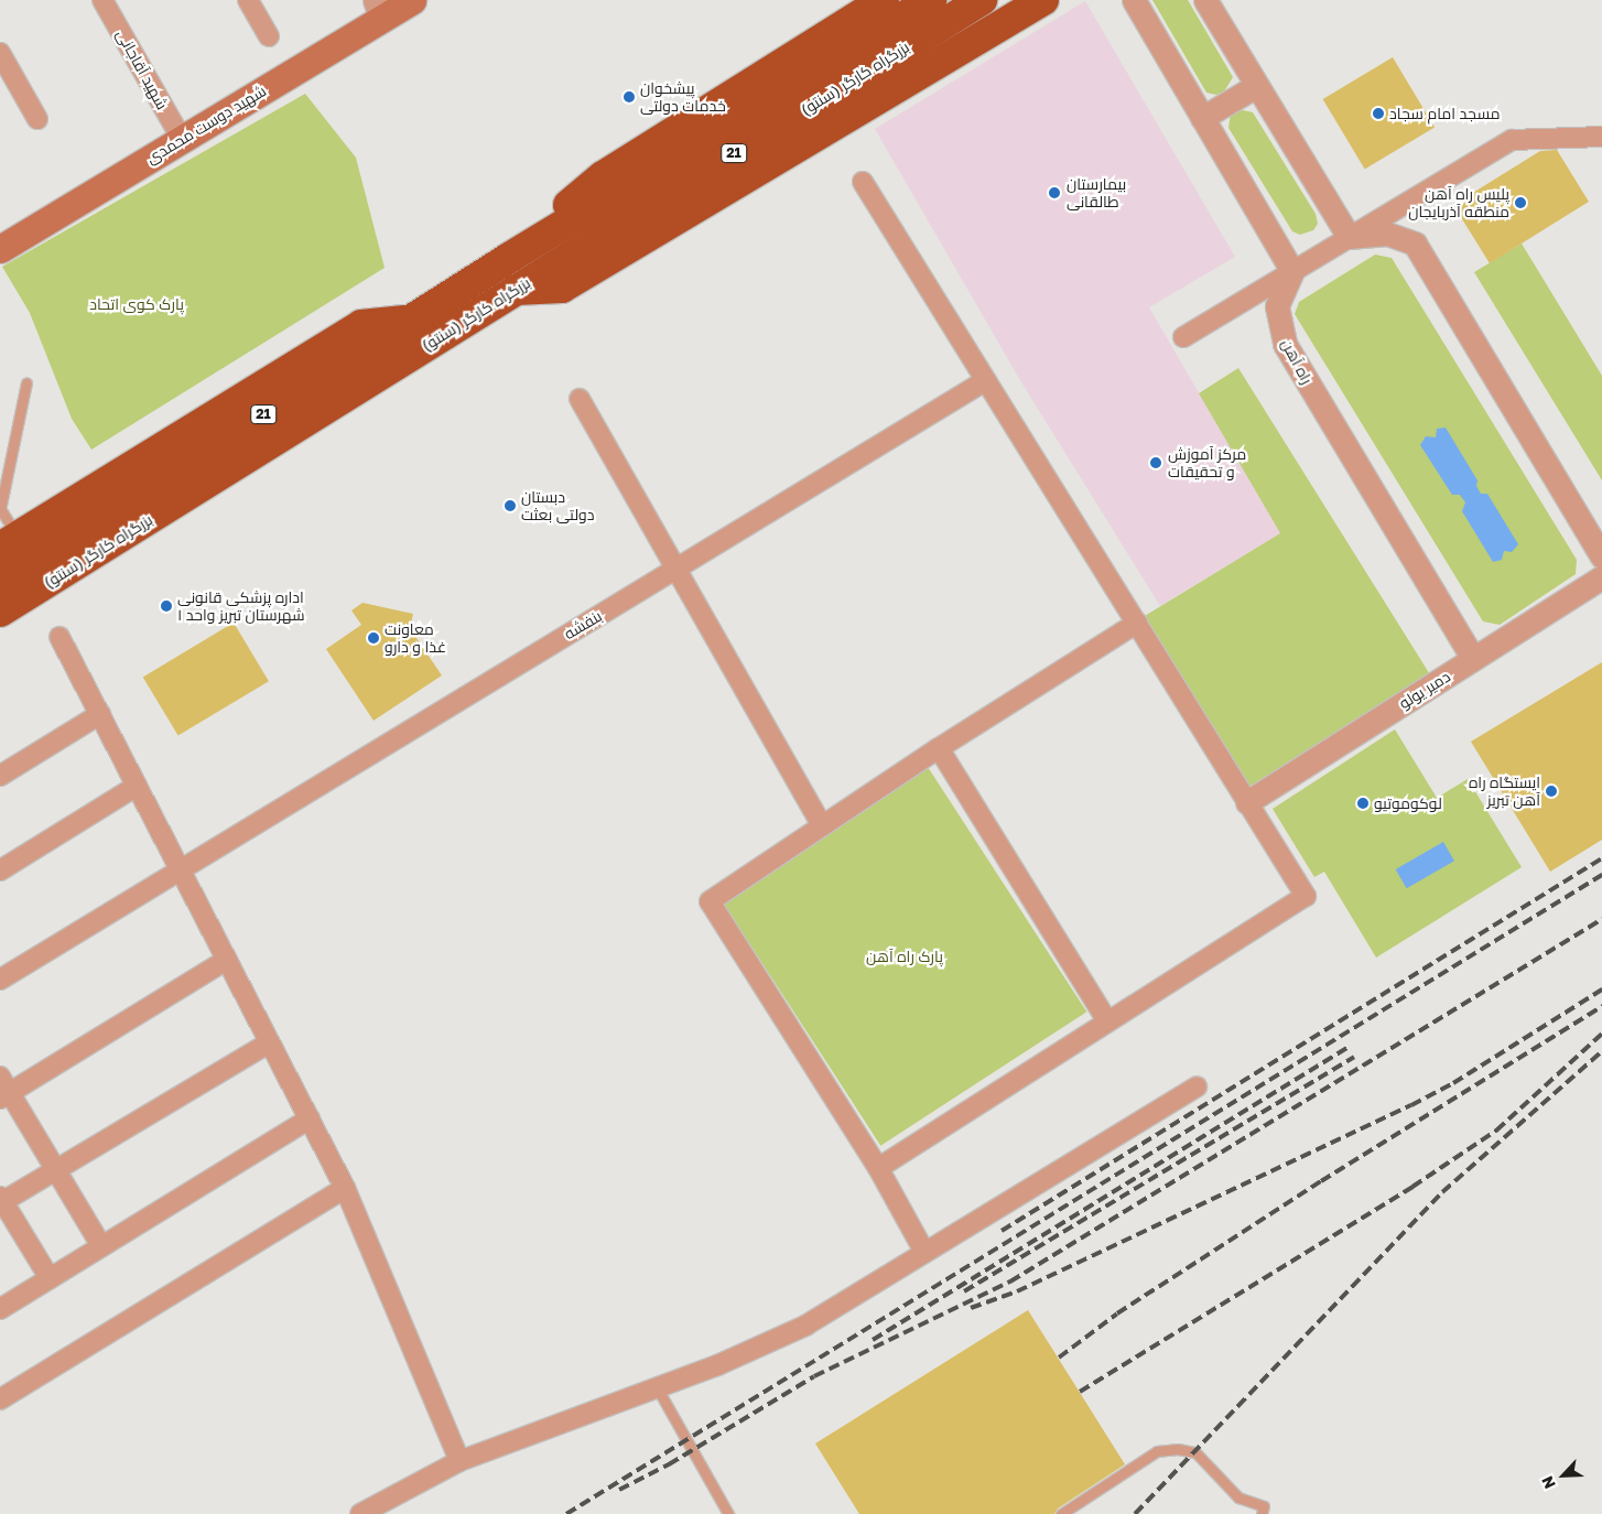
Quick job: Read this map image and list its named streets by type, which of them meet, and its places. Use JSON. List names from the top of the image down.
{
  "streets": {
    "highway": ["بزرگراه کارگر (سنتو)", "21"],
    "main road": ["شهید دوست محمدی"],
    "street": [
      "شهید آقاجانی",
      "راه آهن",
      "بنفشه",
      "دمیر یولو"
    ]
  },
  "crossings": [
    ["شهید آقاجانی", "شهید دوست محمدی"],
    ["بزرگراه کارگر (سنتو)", "21"],
    ["راه آهن", "دمیر یولو"]
  ],
  "parks": ["پارک کوی اتحاد", "پارک راه آهن"],
  "places": [
    "پیشخوان خدمات دولتی",
    "مسجد امام سجاد",
    "بیمارستان طالقانی",
    "پلیس راه آهن منطقه آذربایجان",
    "مرکز آموزش و تحقیقات",
    "دبستان دولتی بعثت",
    "اداره پزشکی قانونی شهرستان تبریز واحد ۱",
    "معاونت غذا و دارو",
    "ایستگاه راه آهن تبریز",
    "لوکوموتیو"
  ],
  "north": "bottom left"
}
